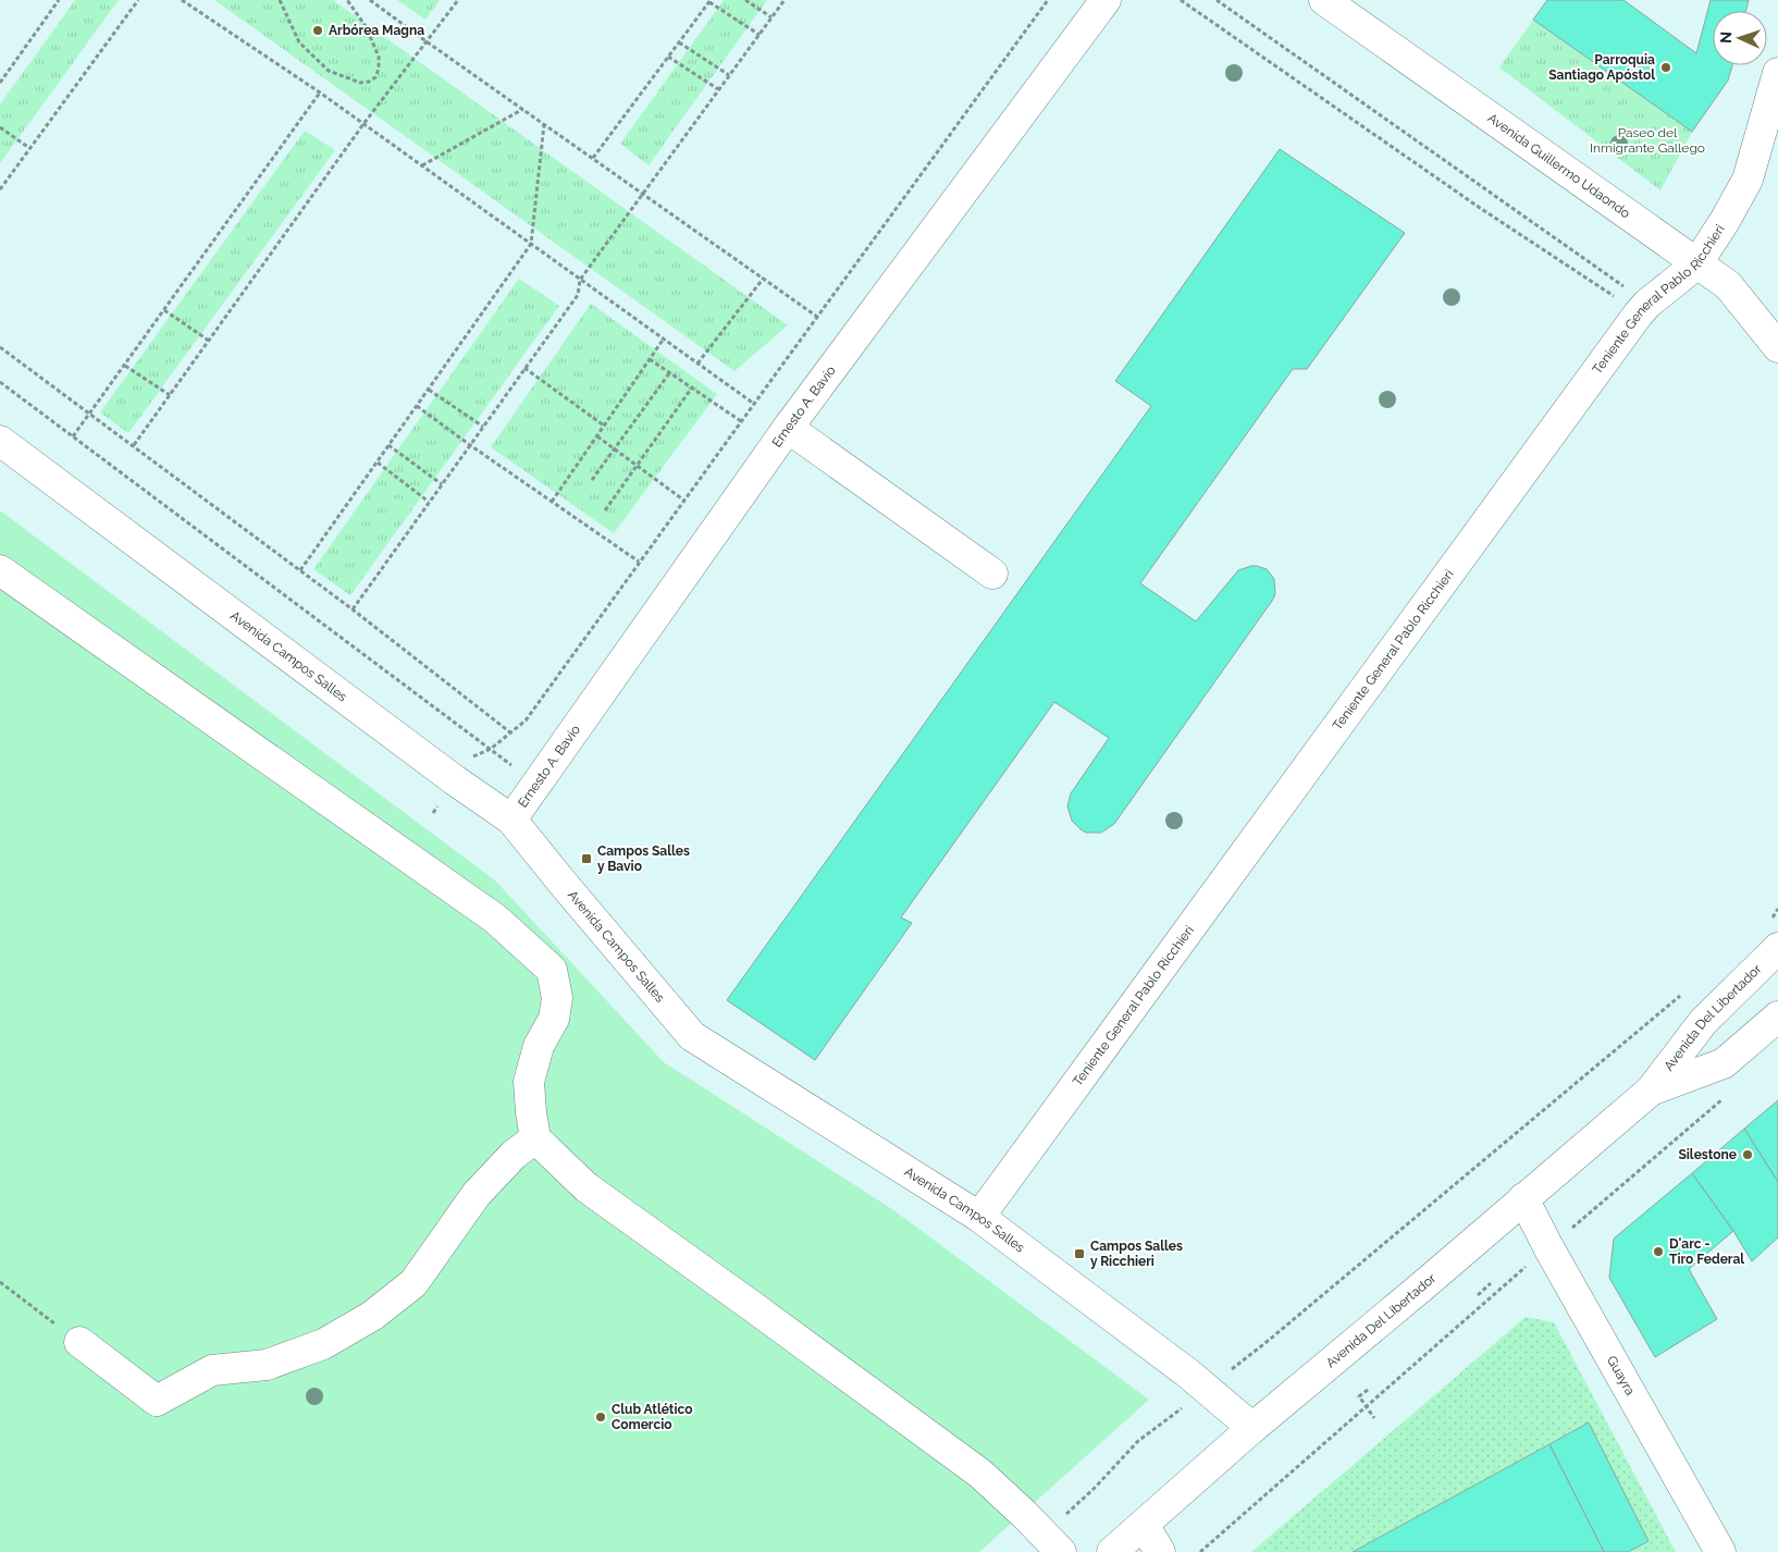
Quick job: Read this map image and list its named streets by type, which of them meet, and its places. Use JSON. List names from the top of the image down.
{
  "streets": {
    "main road": [
      "Avenida Guillermo Udaondo",
      "Teniente General Pablo Ricchieri",
      "Ernesto A. Bavio",
      "Avenida Campos Salles",
      "Avenida Del Libertador",
      "Guayra"
    ]
  },
  "crossings": [
    ["Avenida Guillermo Udaondo", "Teniente General Pablo Ricchieri"],
    ["Teniente General Pablo Ricchieri", "Avenida Campos Salles"],
    ["Ernesto A. Bavio", "Avenida Campos Salles"],
    ["Avenida Campos Salles", "Avenida Del Libertador"],
    ["Avenida Del Libertador", "Guayra"]
  ],
  "parks": ["Paseo del Inmigrante Gallego"],
  "places": {
    "other": [
      "Arbórea Magna",
      "Parroquia Santiago Apóstol",
      "Silestone",
      "D'arc - Tiro Federal",
      "Club Atlético Comercio"
    ],
    "transit": ["Campos Salles y Bavio", "Campos Salles y Ricchieri"]
  },
  "north": "left"
}
